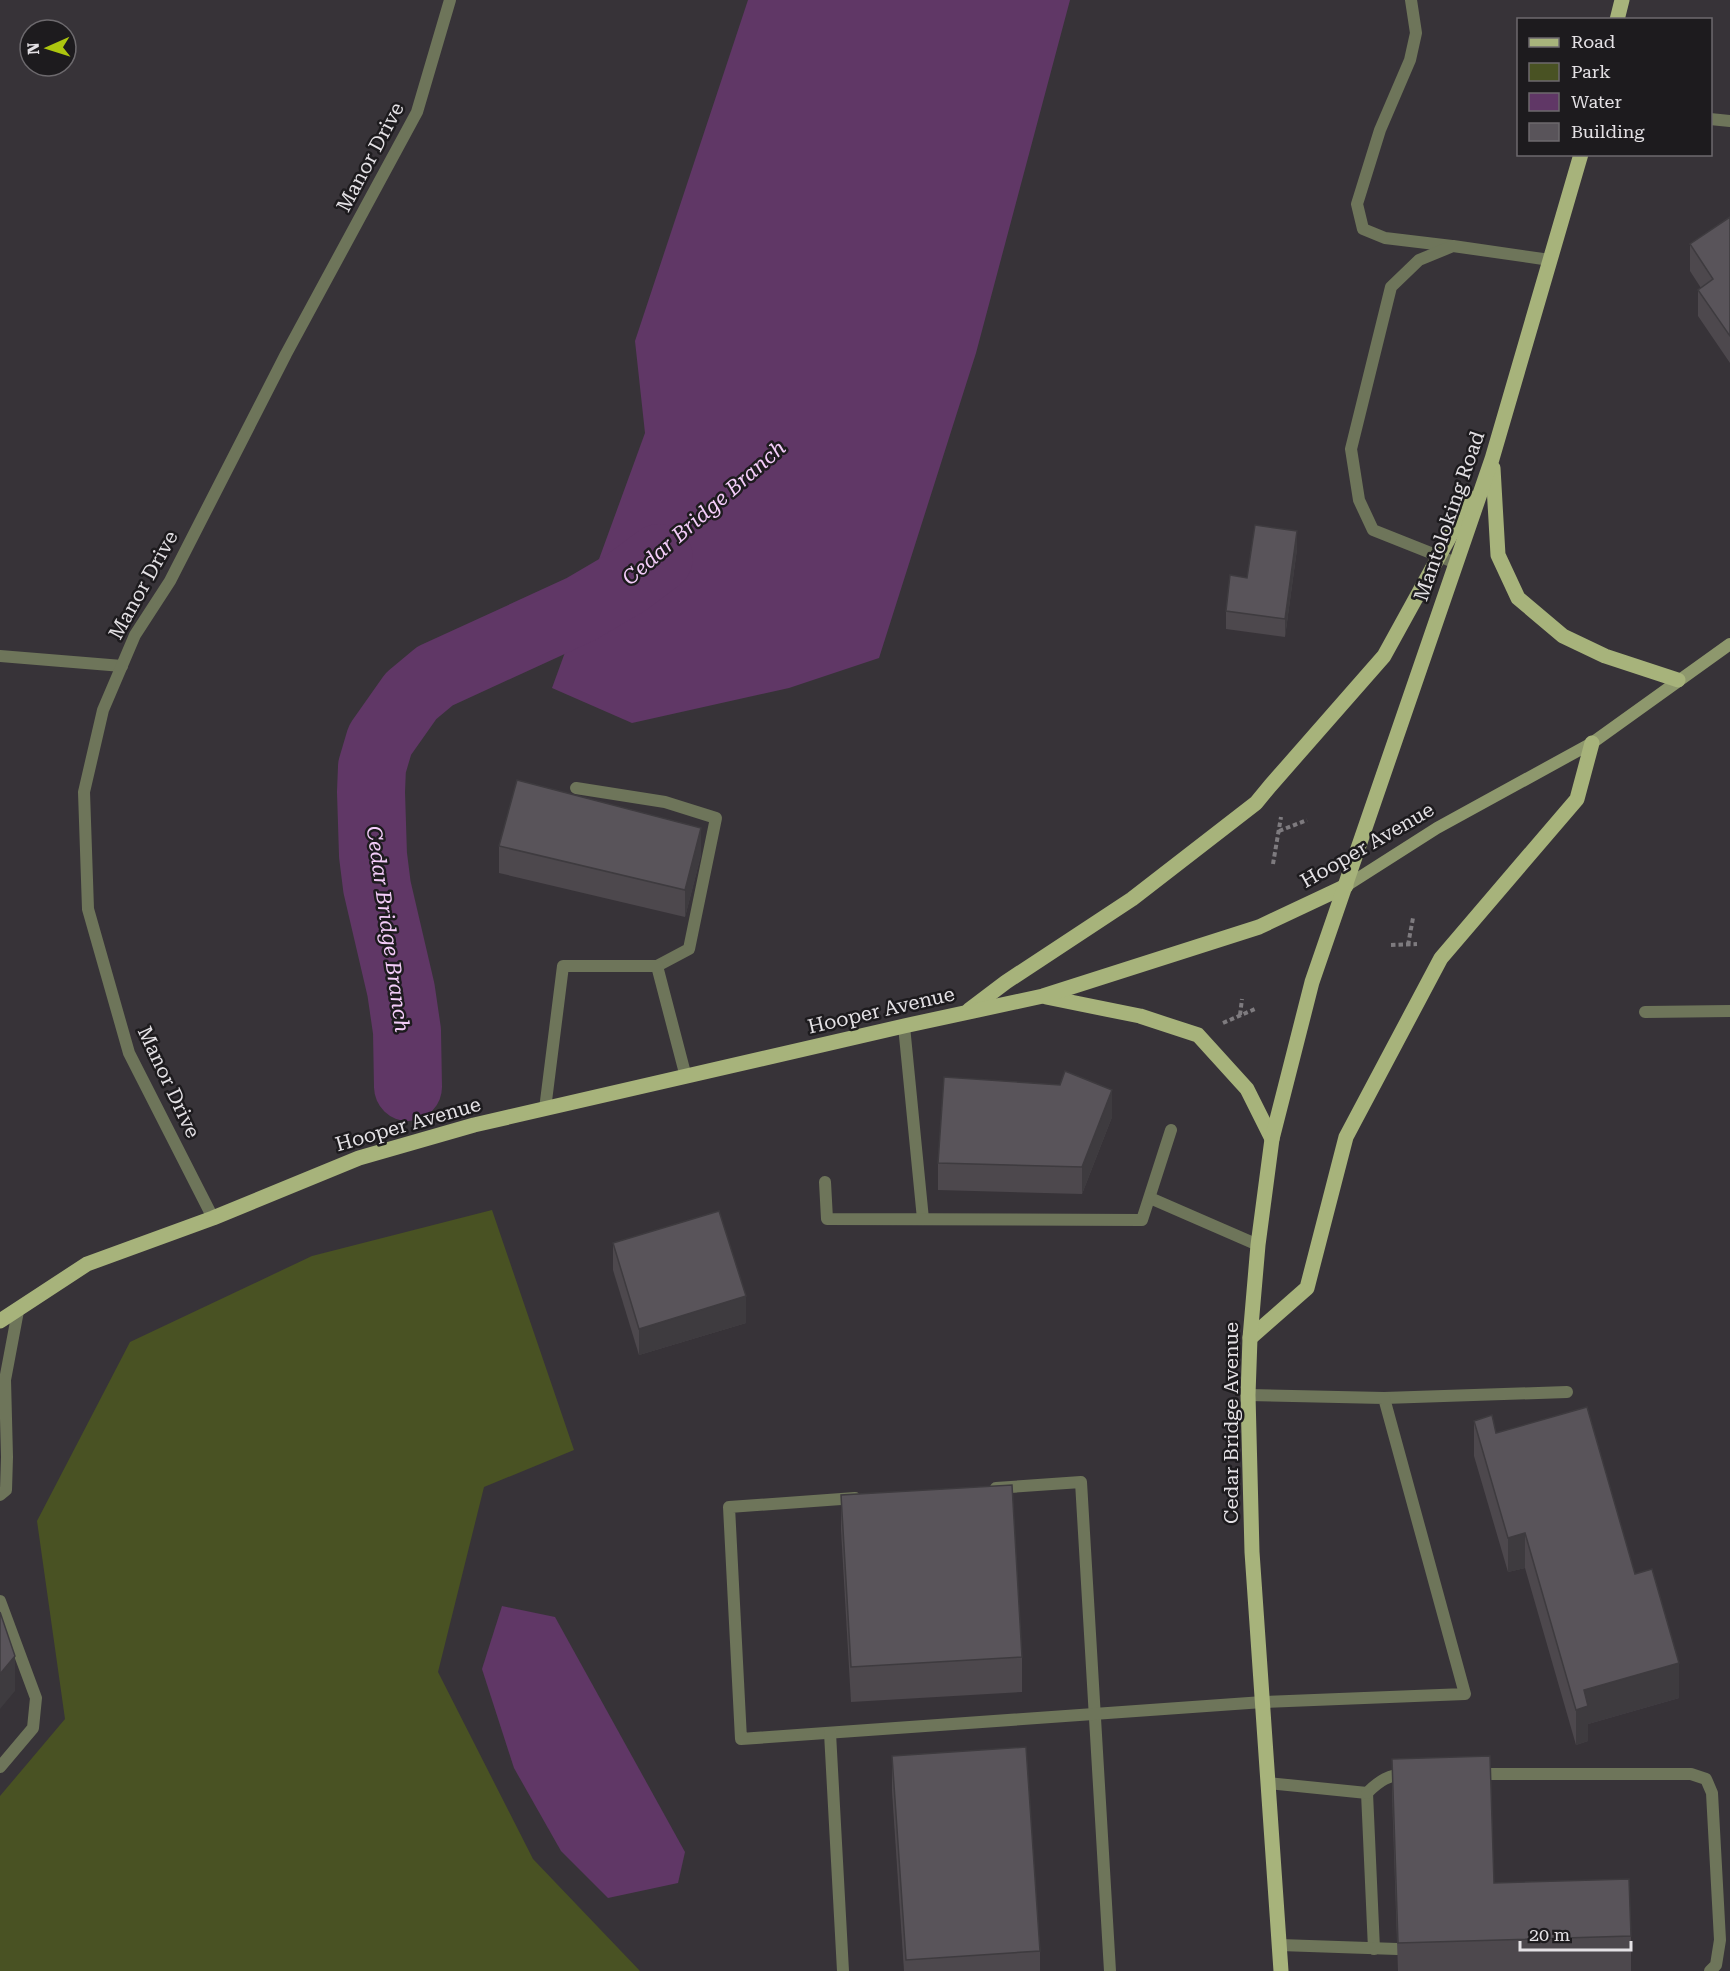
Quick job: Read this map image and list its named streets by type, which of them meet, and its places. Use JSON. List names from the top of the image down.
{
  "streets": {
    "main road": ["Mantoloking Road", "Hooper Avenue", "Cedar Bridge Avenue"],
    "street": ["Manor Drive"]
  },
  "crossings": [
    ["Manor Drive", "Hooper Avenue"],
    ["Mantoloking Road", "Hooper Avenue"],
    ["Mantoloking Road", "Cedar Bridge Avenue"],
    ["Hooper Avenue", "Cedar Bridge Avenue"]
  ],
  "water": ["Cedar Bridge Branch"],
  "legend": [
    "Road",
    "Park",
    "Water",
    "Building"
  ],
  "scale_bar": "20 m",
  "north": "left"
}
